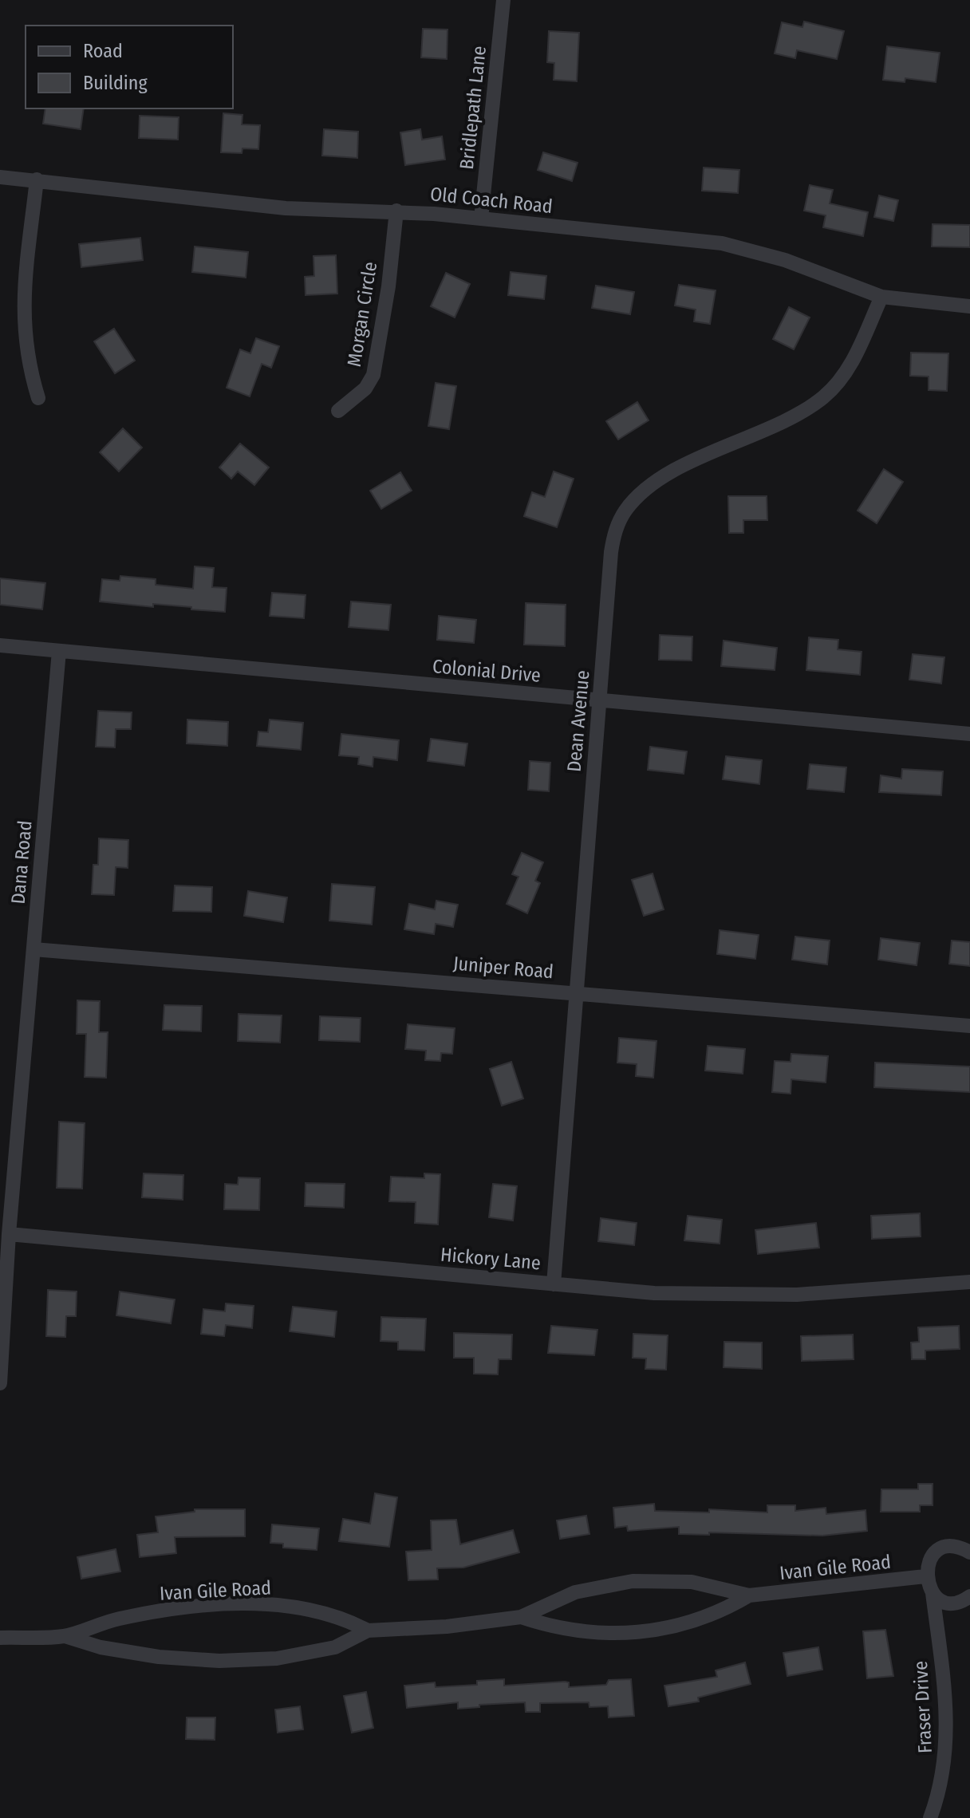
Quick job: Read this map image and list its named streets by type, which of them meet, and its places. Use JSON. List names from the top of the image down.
{
  "streets": {
    "street": [
      "Bridlepath Lane",
      "Old Coach Road",
      "Morgan Circle",
      "Colonial Drive",
      "Dean Avenue",
      "Dana Road",
      "Juniper Road",
      "Hickory Lane",
      "Ivan Gile Road",
      "Fraser Drive"
    ]
  },
  "crossings": [
    ["Bridlepath Lane", "Old Coach Road"],
    ["Old Coach Road", "Morgan Circle"],
    ["Old Coach Road", "Dean Avenue"],
    ["Colonial Drive", "Dean Avenue"],
    ["Colonial Drive", "Dana Road"],
    ["Dean Avenue", "Juniper Road"],
    ["Dean Avenue", "Hickory Lane"],
    ["Dana Road", "Juniper Road"],
    ["Dana Road", "Hickory Lane"],
    ["Ivan Gile Road", "Fraser Drive"]
  ],
  "legend": ["Road", "Building"]
}
